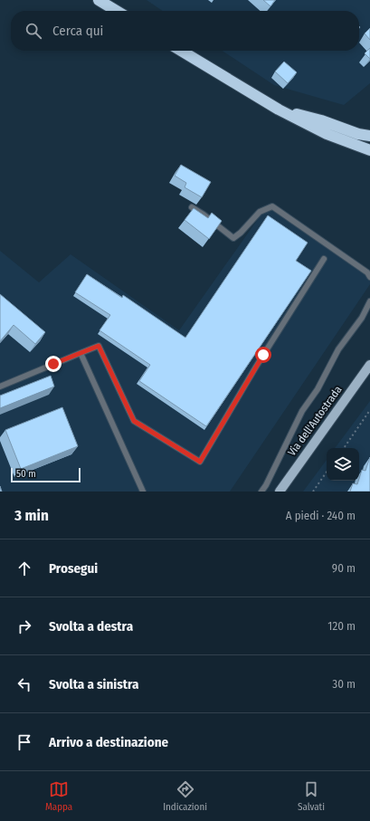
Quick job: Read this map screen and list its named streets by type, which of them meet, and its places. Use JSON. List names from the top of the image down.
{
  "streets": {
    "main road": ["Via dell'Autostrada"]
  },
  "scale_bar": "50 m",
  "page": {
    "search": "Cerca qui",
    "scale": "50 m",
    "heading": ["3 min", "A piedi · 240 m"],
    "list": [
      ["Prosegui", "90 m"],
      ["Svolta a destra", "120 m"],
      ["Svolta a sinistra", "30 m"],
      "Arrivo a destinazione"
    ],
    "nav": ["Mappa", "Indicazioni", "Salvati"]
  }
}
